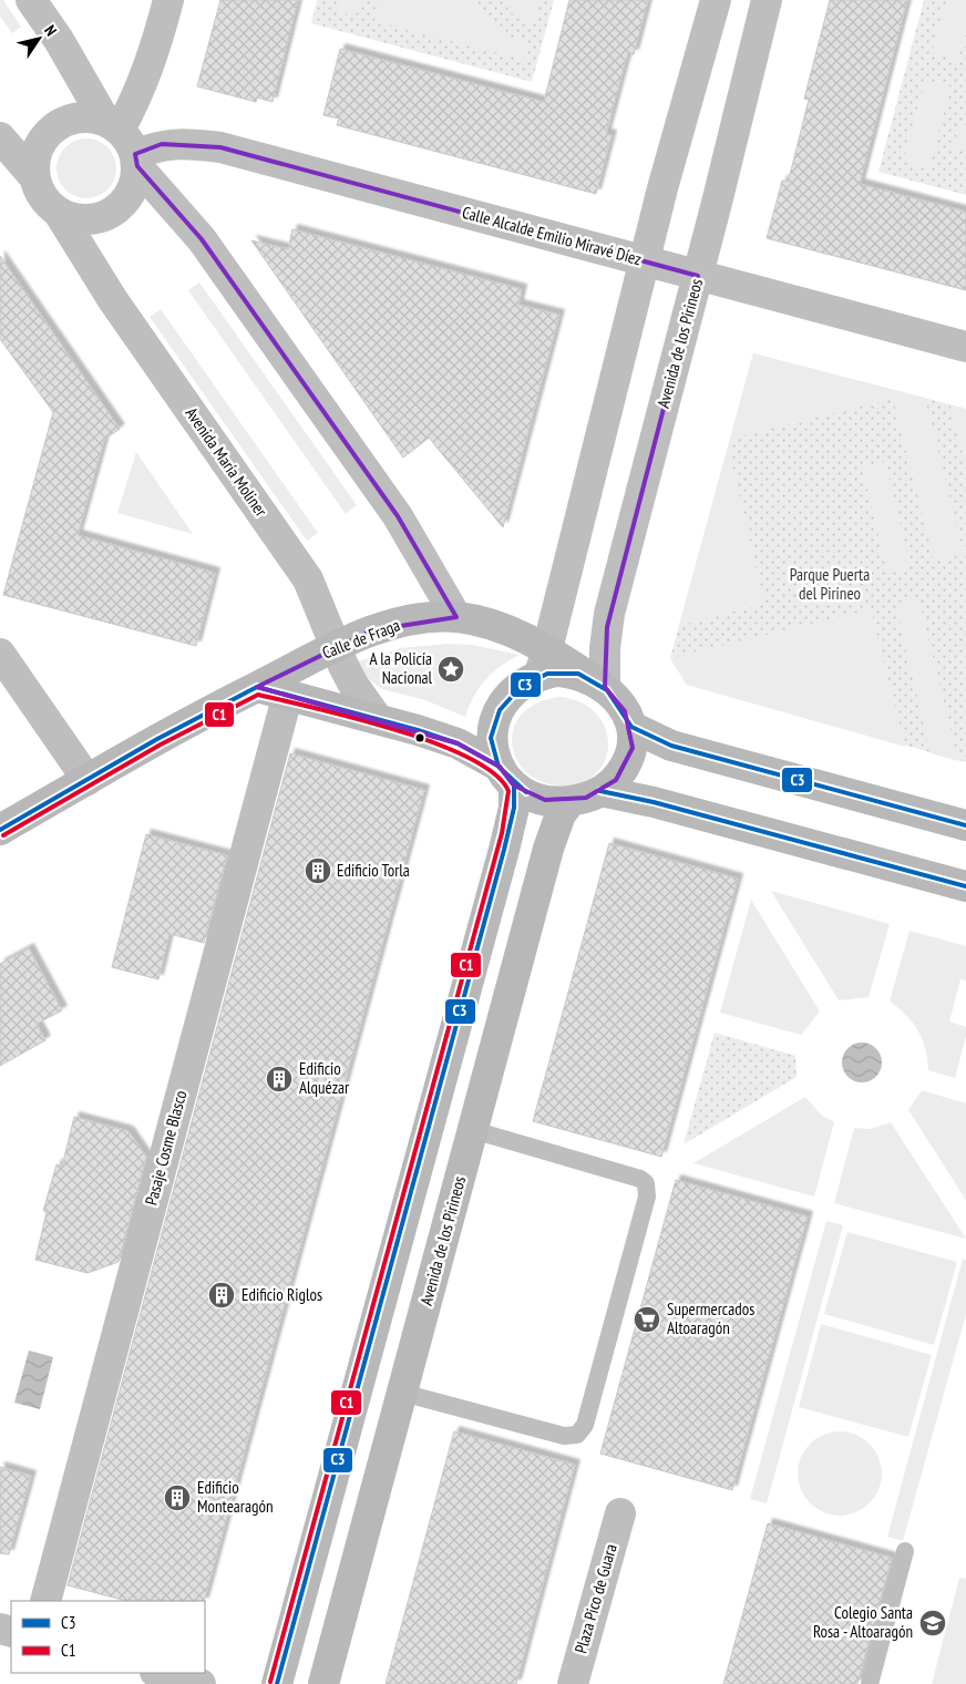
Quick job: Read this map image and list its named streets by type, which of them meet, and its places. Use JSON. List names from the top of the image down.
{
  "streets": {
    "main road": ["Avenida de los Pirineos", "Calle de Fraga"],
    "street": [
      "Calle Alcalde Emilio Miravé Díez",
      "Avenida María Moliner",
      "Pasaje Cosme Blasco",
      "Plaza Pico de Guara"
    ]
  },
  "crossings": [
    ["Calle Alcalde Emilio Miravé Díez", "Avenida de los Pirineos"],
    ["Calle Alcalde Emilio Miravé Díez", "Avenida María Moliner"],
    ["Avenida de los Pirineos", "Calle de Fraga"],
    ["Avenida María Moliner", "Calle de Fraga"]
  ],
  "parks": ["Parque Puerta del Pirineo"],
  "places": {
    "place": ["A la Policía Nacional"],
    "building": [
      "Edificio Torla",
      "Edificio Alquézar",
      "Edificio Riglos",
      "Edificio Montearagón"
    ],
    "supermarket": ["Supermercados Altoaragón"],
    "school or university": ["Colegio Santa Rosa - Altoaragón"]
  },
  "lines": ["transit line C3", "transit line C1"],
  "legend": ["C3", "C1"],
  "north": "top right"
}
